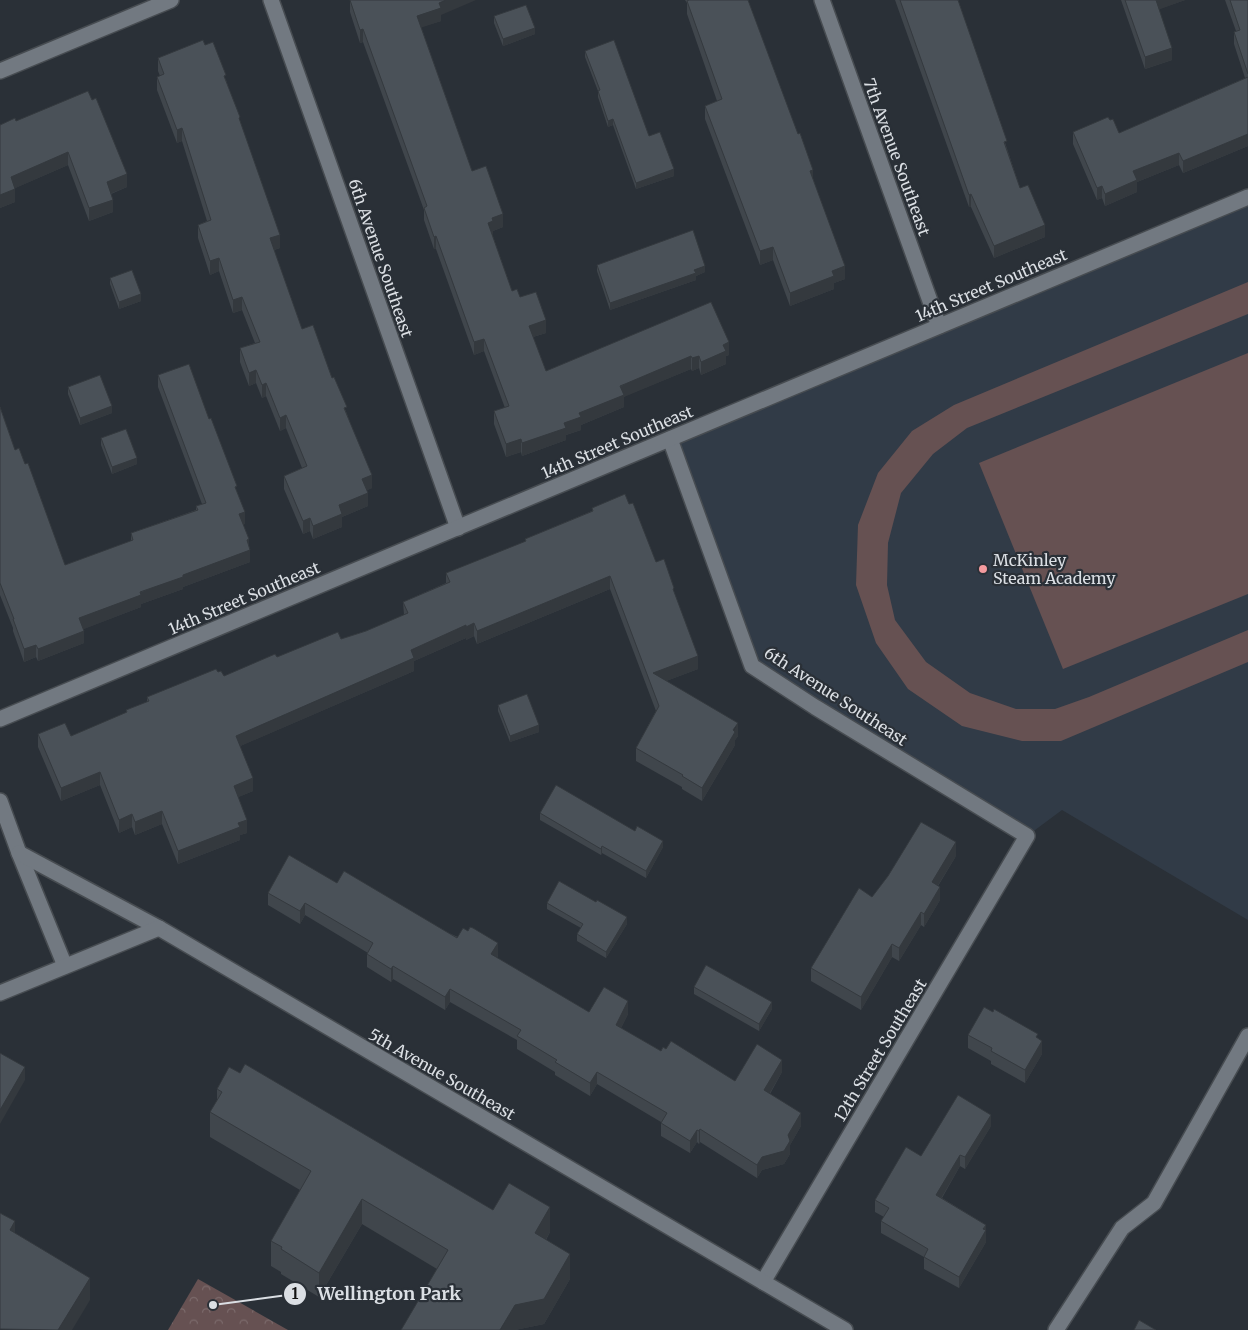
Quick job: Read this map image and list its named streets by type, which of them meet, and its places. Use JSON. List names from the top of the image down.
{
  "streets": {
    "street": [
      "7th Avenue Southeast",
      "6th Avenue Southeast",
      "14th Street Southeast",
      "12th Street Southeast",
      "5th Avenue Southeast"
    ]
  },
  "crossings": [
    ["7th Avenue Southeast", "14th Street Southeast"],
    ["6th Avenue Southeast", "14th Street Southeast"],
    ["6th Avenue Southeast", "12th Street Southeast"],
    ["12th Street Southeast", "5th Avenue Southeast"]
  ],
  "places": ["McKinley Steam Academy", "Wellington Park"]
}
